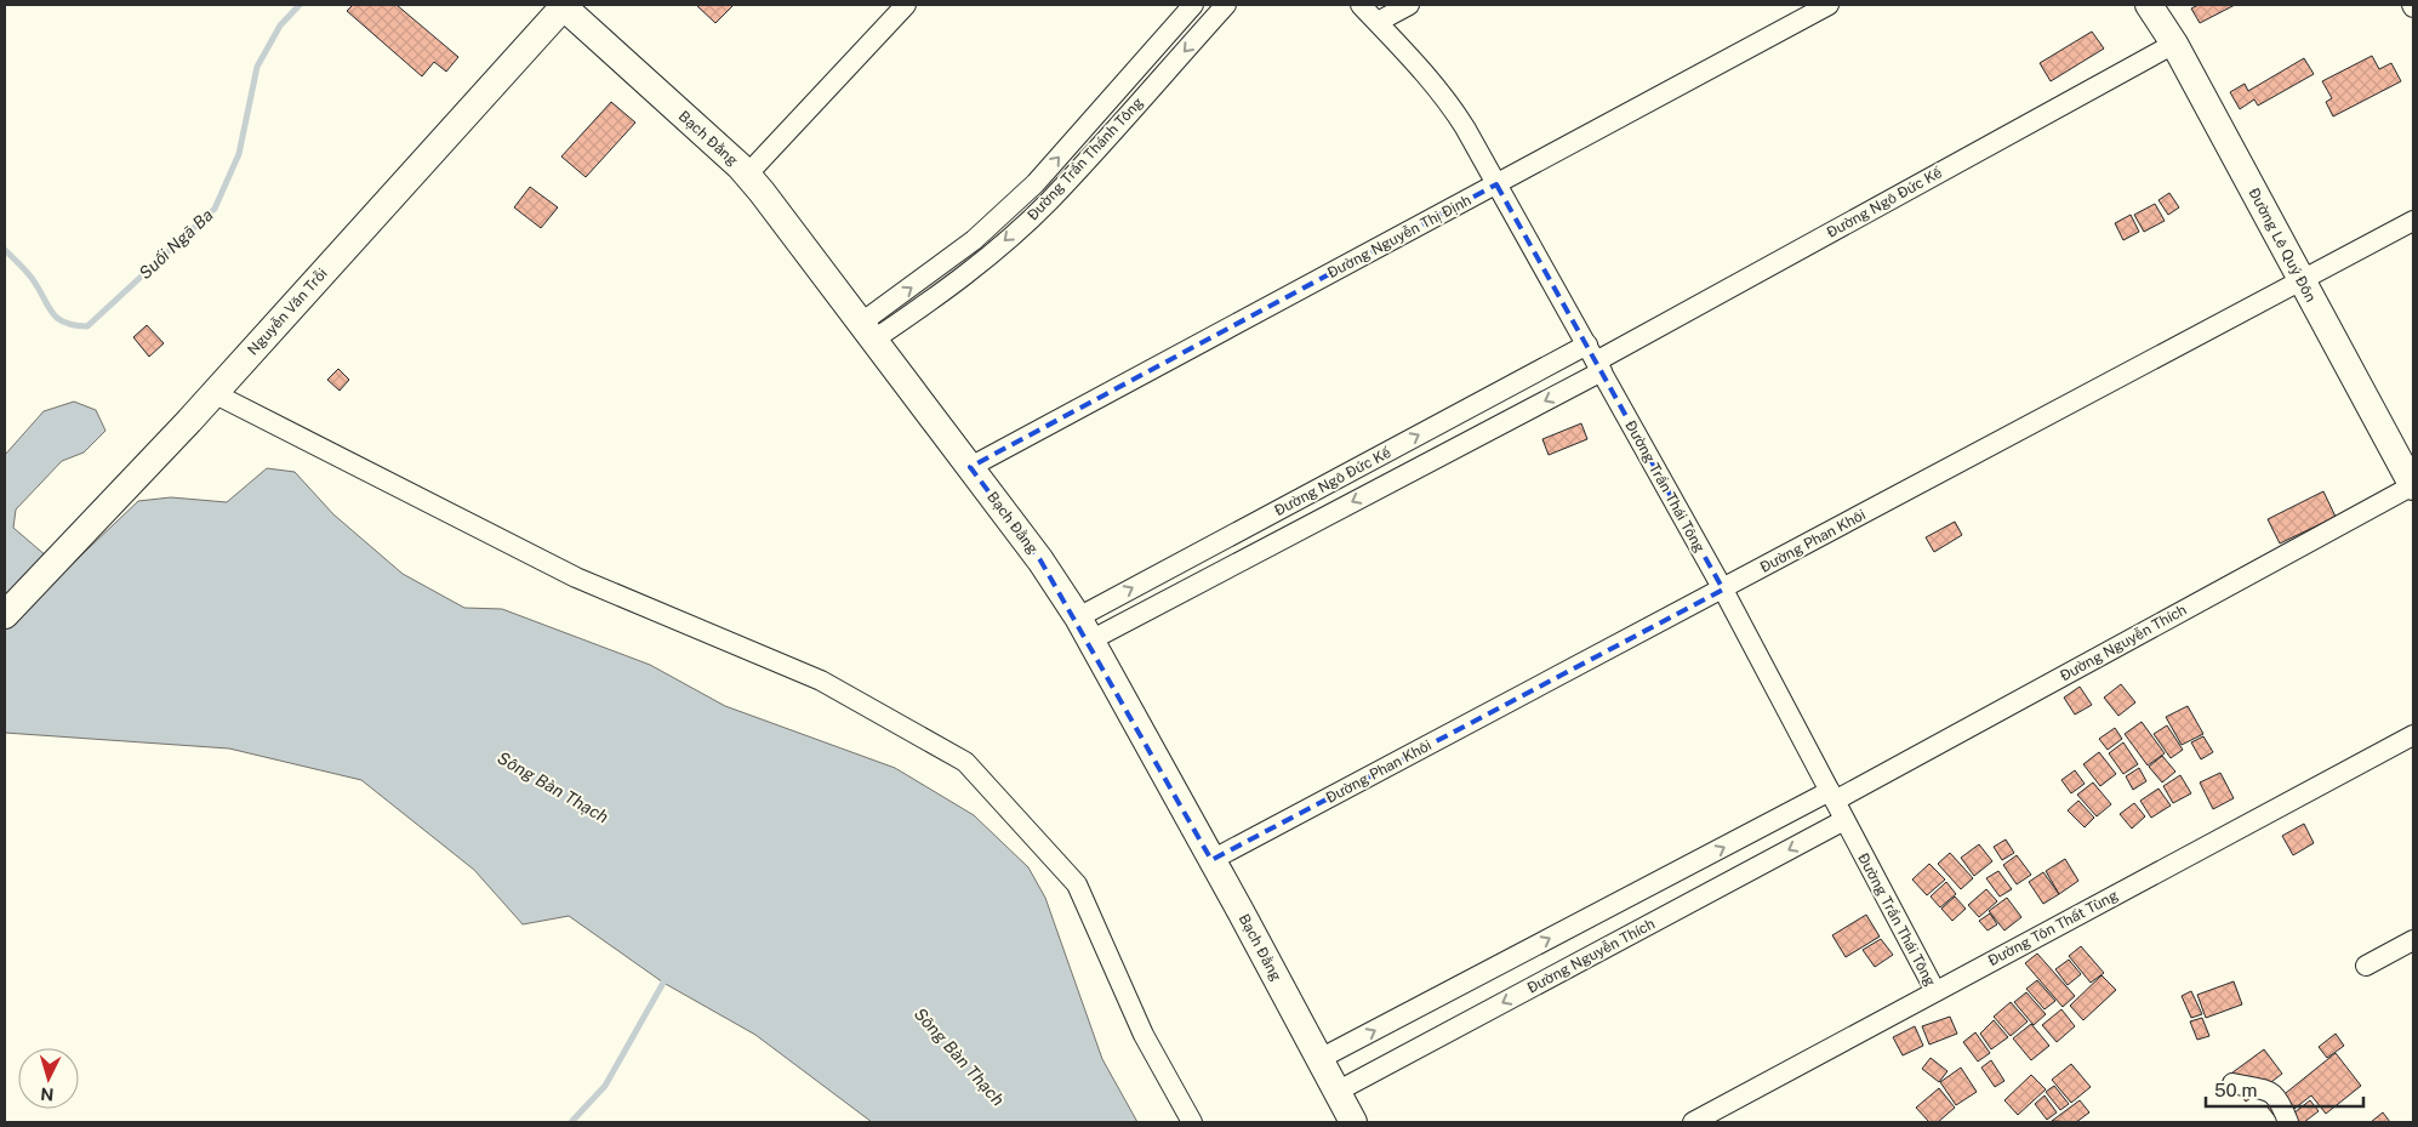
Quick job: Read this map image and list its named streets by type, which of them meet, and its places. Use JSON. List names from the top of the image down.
{
  "streets": {
    "street": [
      "Bạch Đằng",
      "Đường Trần Thánh Tông",
      "Đường Ngô Đức Kế",
      "Đường Nguyễn Thị Định",
      "Đường Lê Quý Đôn",
      "Nguyễn Văn Trỗi",
      "Đường Trần Thái Tông",
      "Đường Phan Khôi",
      "Đường Nguyễn Thích",
      "Đường Tôn Thất Tùng"
    ]
  },
  "crossings": [
    ["Bạch Đằng", "Đường Trần Thánh Tông"],
    ["Bạch Đằng", "Đường Ngô Đức Kế"],
    ["Bạch Đằng", "Đường Nguyễn Thị Định"],
    ["Bạch Đằng", "Nguyễn Văn Trỗi"],
    ["Bạch Đằng", "Đường Phan Khôi"],
    ["Bạch Đằng", "Đường Nguyễn Thích"],
    ["Đường Ngô Đức Kế", "Đường Lê Quý Đôn"],
    ["Đường Ngô Đức Kế", "Đường Trần Thái Tông"],
    ["Đường Nguyễn Thị Định", "Đường Trần Thái Tông"],
    ["Đường Lê Quý Đôn", "Đường Phan Khôi"],
    ["Đường Lê Quý Đôn", "Đường Nguyễn Thích"],
    ["Đường Trần Thái Tông", "Đường Phan Khôi"],
    ["Đường Trần Thái Tông", "Đường Nguyễn Thích"],
    ["Đường Trần Thái Tông", "Đường Tôn Thất Tùng"]
  ],
  "water": ["Suối Ngã Ba", "Sông Bàn Thạch"],
  "scale_bar": "50 m",
  "north": "bottom"
}
